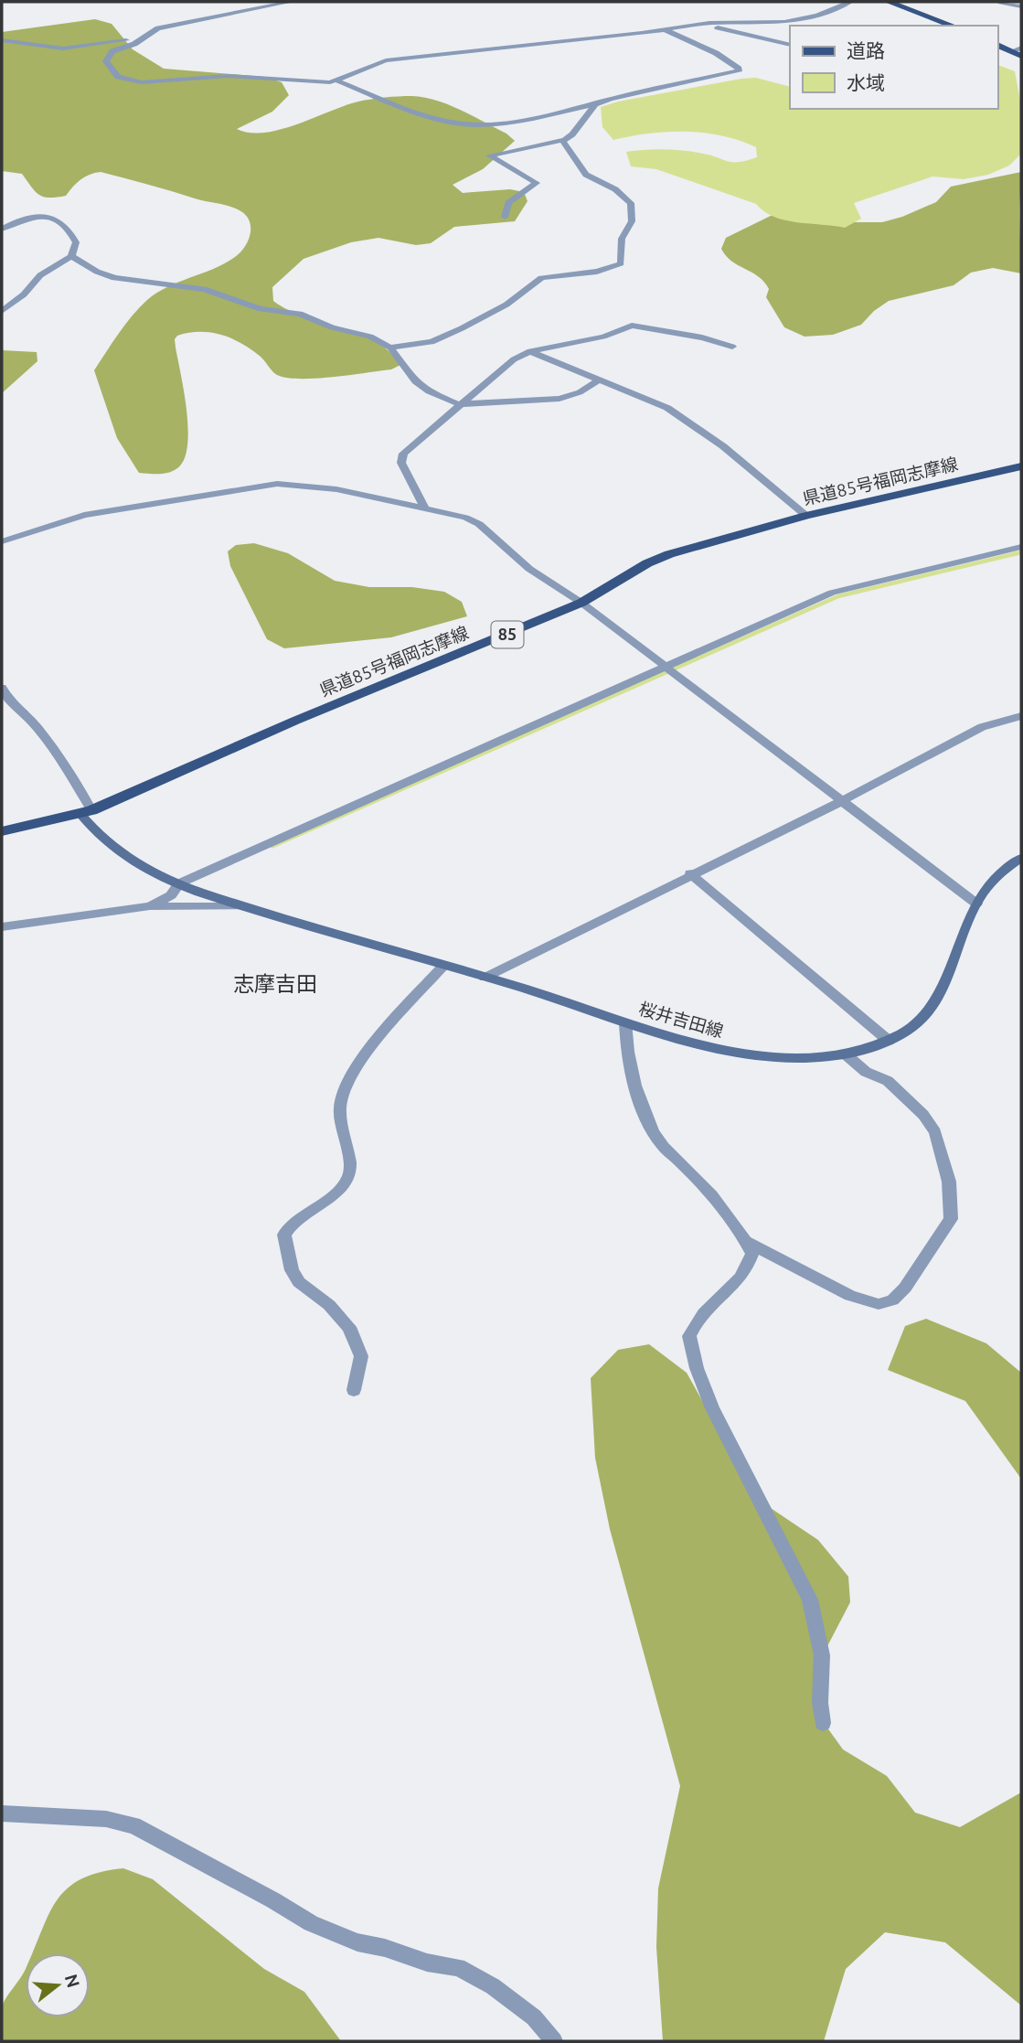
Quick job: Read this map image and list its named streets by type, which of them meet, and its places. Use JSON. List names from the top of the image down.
{
  "streets": {
    "main road": ["県道85号福岡志摩線", "85", "桜井吉田線"]
  },
  "crossings": [
    ["県道85号福岡志摩線", "桜井吉田線"]
  ],
  "districts": ["志摩吉田"],
  "legend": ["道路", "水域"],
  "north": "right"
}
